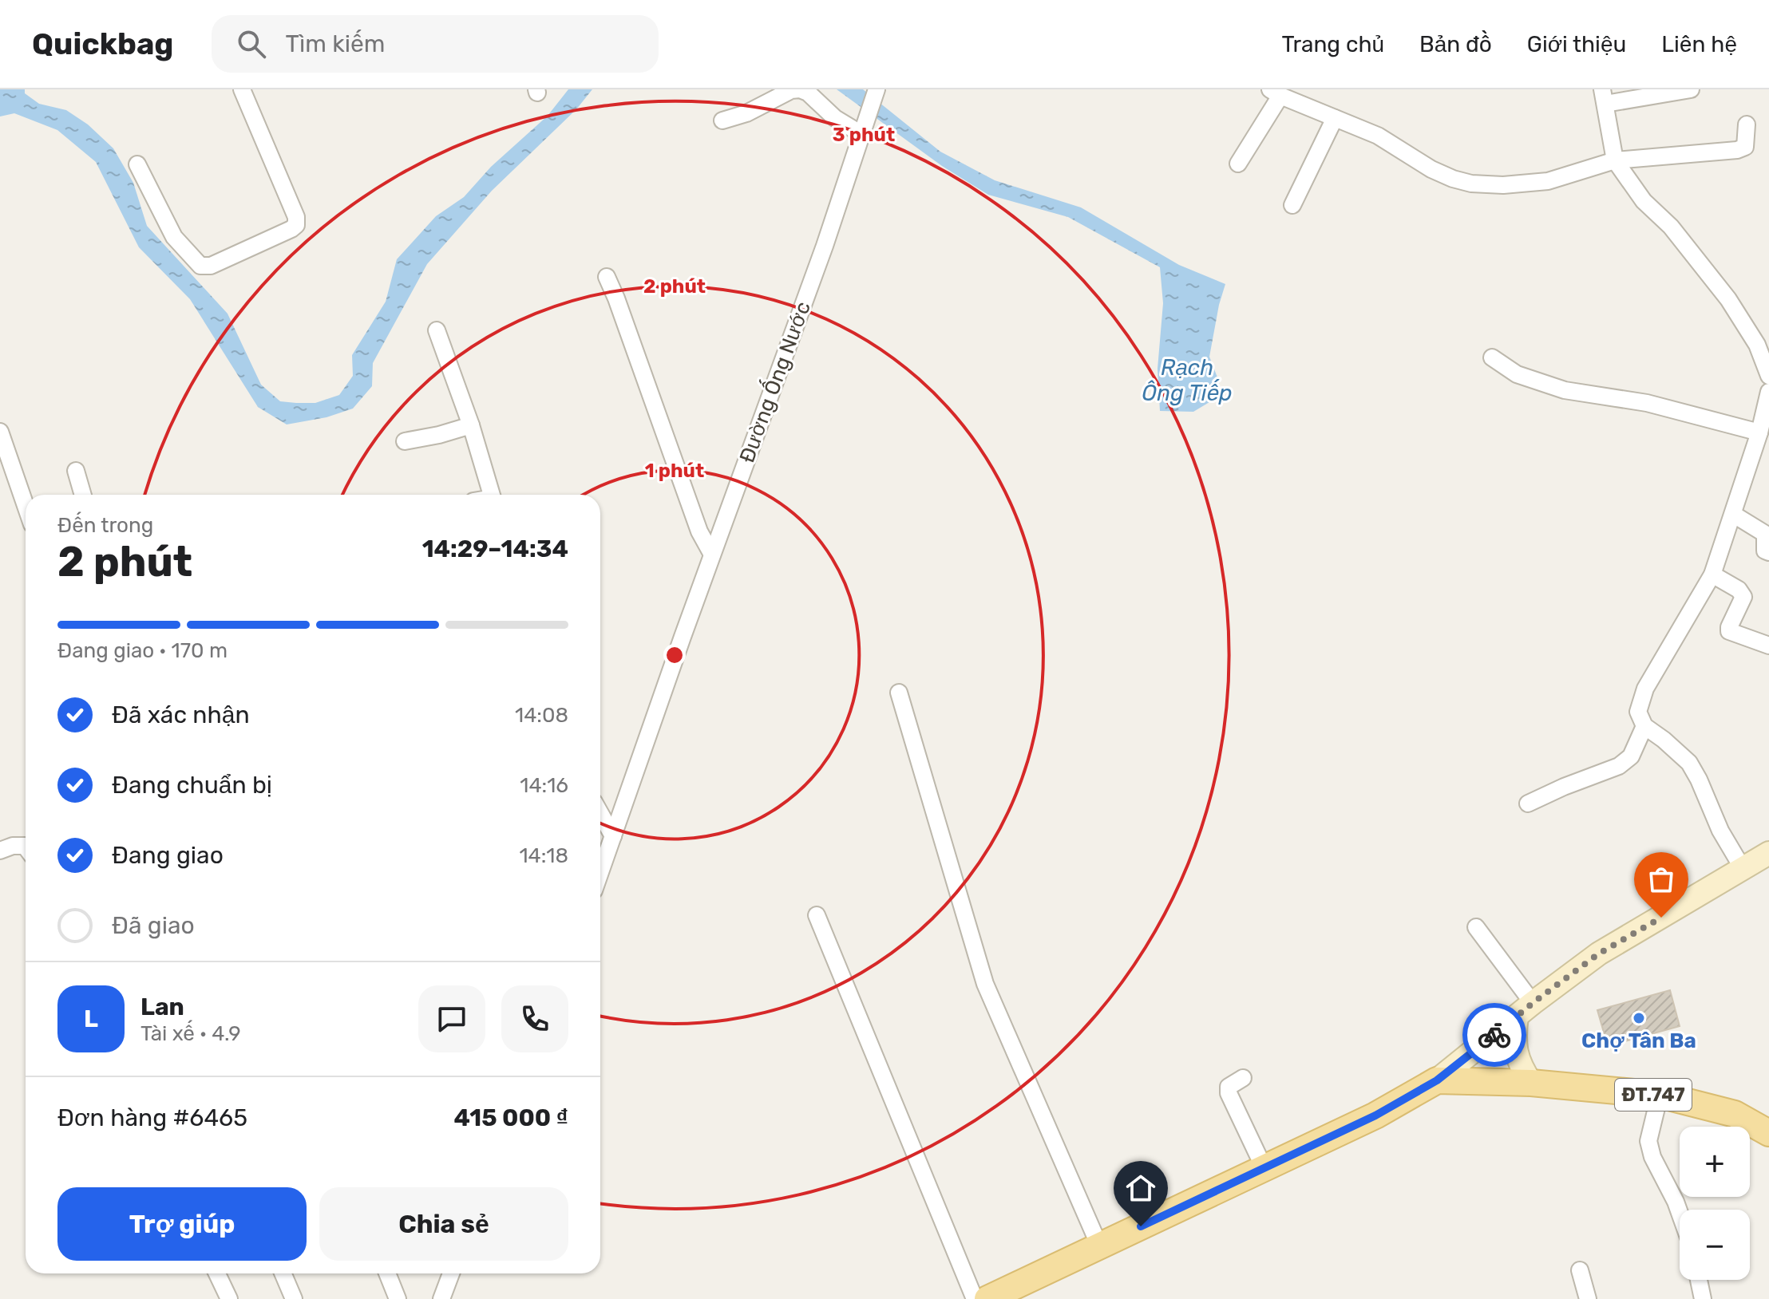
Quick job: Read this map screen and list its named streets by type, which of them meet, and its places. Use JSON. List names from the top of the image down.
{
  "streets": {
    "main road": ["ĐT.747"],
    "street": ["Đường Ống Nước"]
  },
  "water": ["Rạch Ông Tiếp"],
  "places": ["Chợ Tân Ba"],
  "page": {
    "header": "Quickbag",
    "search": "Tìm kiếm",
    "nav": [
      "Trang chủ",
      "Bản đồ",
      "Giới thiệu",
      "Liên hệ"
    ],
    "heading": ["2 phút", "Đến trong", "14:29–14:34"],
    "panel": [
      "Lan",
      "Tài xế · 4.9",
      "Đơn hàng #6465",
      "415 000 ₫"
    ],
    "bar": "Đang giao · 170 m",
    "list": [
      ["Đã xác nhận", "14:08"],
      ["Đang chuẩn bị", "14:16"],
      ["Đang giao", "14:18"],
      "Đã giao"
    ],
    "round": "L",
    "map_buttons": ["+", "−"],
    "buttons": ["Trợ giúp", "Chia sẻ"]
  },
  "rings": ["3 phút", "2 phút", "1 phút"]
}
